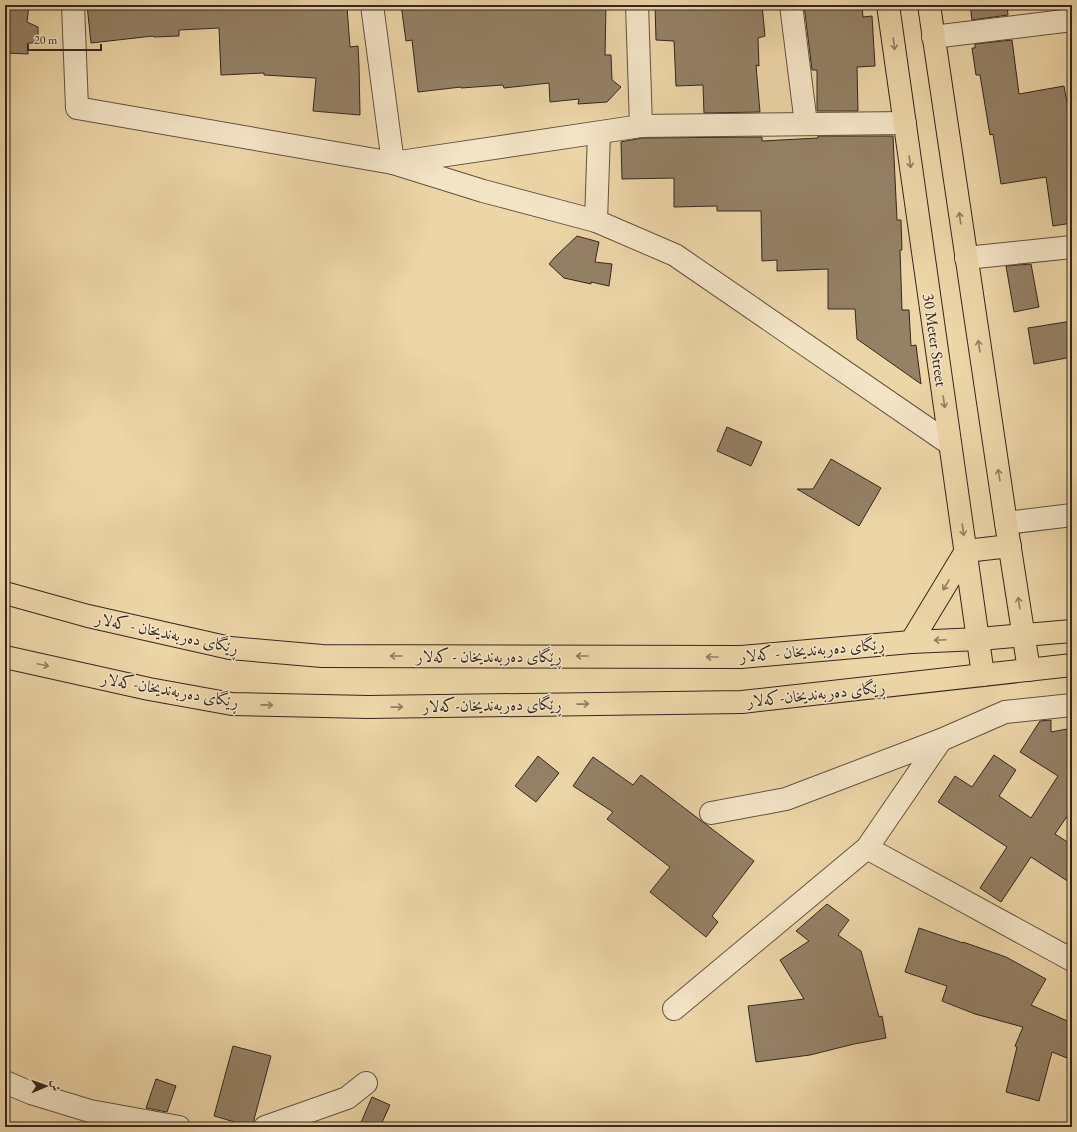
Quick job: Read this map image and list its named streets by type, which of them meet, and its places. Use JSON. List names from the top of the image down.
{
  "streets": {
    "main road": ["30 Meter Street", "ڕێگای دەربەندیخان - کەلار", "ڕێگای دەربەندیخان-کەلار"]
  },
  "crossings": [
    ["30 Meter Street", "ڕێگای دەربەندیخان - کەلار"],
    ["30 Meter Street", "ڕێگای دەربەندیخان-کەلار"]
  ],
  "one_way": ["ڕێگای دەربەندیخان - کەلار", "ڕێگای دەربەندیخان-کەلار"],
  "scale_bar": "20 m",
  "north": "right"
}
